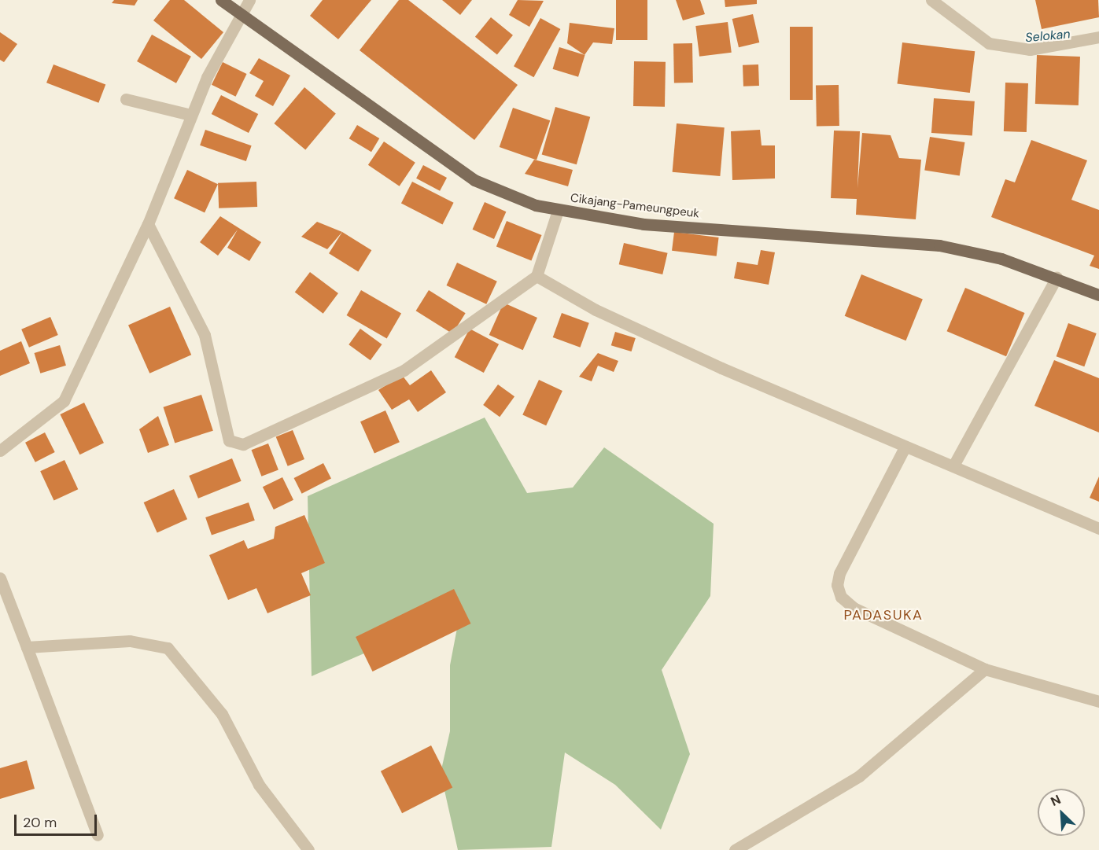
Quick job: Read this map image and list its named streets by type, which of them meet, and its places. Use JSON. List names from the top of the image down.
{
  "streets": {
    "main road": ["Cikajang-Pameungpeuk"]
  },
  "districts": ["PADASUKA"],
  "water": ["Selokan"],
  "scale_bar": "20 m",
  "north": "top left"
}
